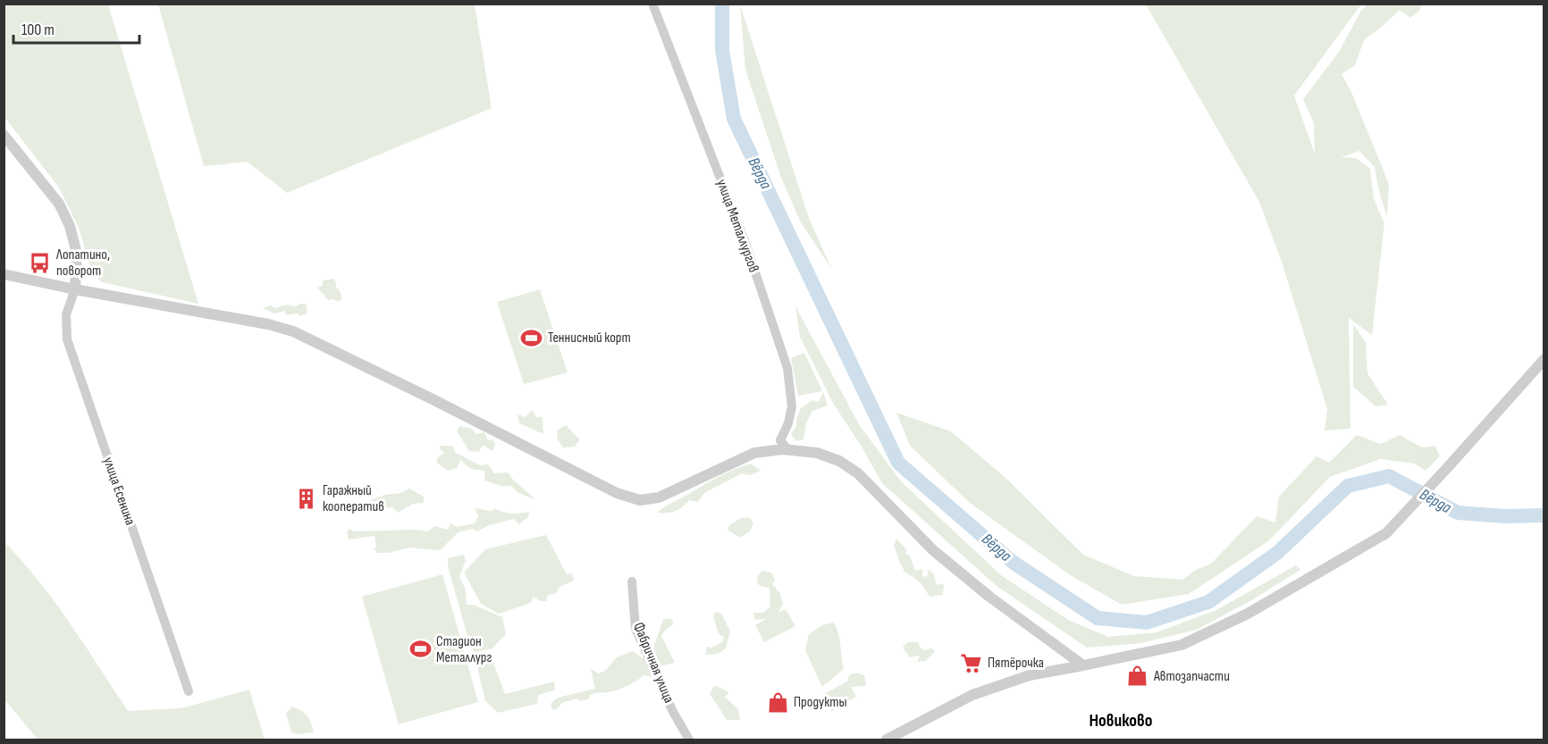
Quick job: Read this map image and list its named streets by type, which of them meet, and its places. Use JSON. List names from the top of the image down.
{
  "streets": {
    "street": ["улица Металлургов", "улица Есенина", "Фабричная улица"]
  },
  "districts": ["Новиково"],
  "water": ["Вёрда"],
  "places": {
    "bus stop": ["Лопатино, поворот"],
    "sports": ["Теннисный корт", "Стадион Металлург"],
    "building": ["Гаражный кооператив"],
    "supermarket": ["Пятёрочка"],
    "shop": ["Автозапчасти", "Продукты"]
  },
  "scale_bar": "100 m"
}
